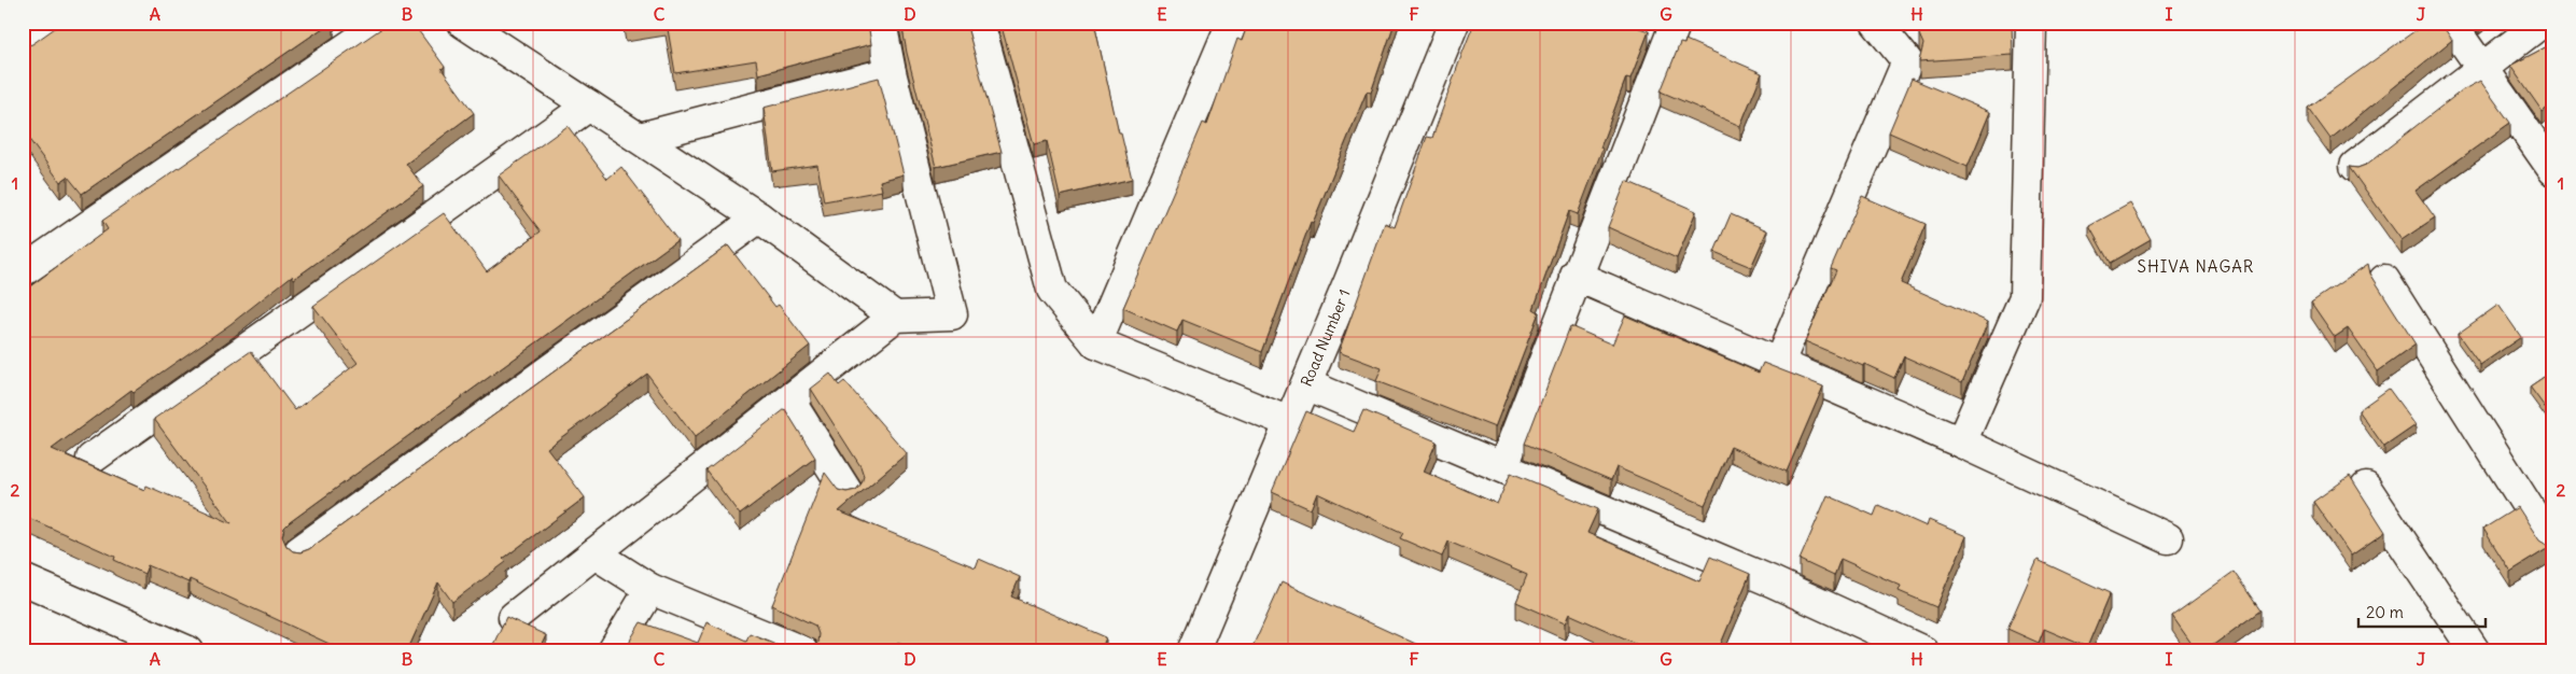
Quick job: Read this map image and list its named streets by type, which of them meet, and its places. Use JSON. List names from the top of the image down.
{
  "streets": {
    "street": ["Road Number 1"]
  },
  "districts": ["SHIVA NAGAR"],
  "scale_bar": "20 m",
  "grid": {
    "columns": [
      "A",
      "B",
      "C",
      "D",
      "E",
      "F",
      "G",
      "H",
      "I",
      "J"
    ],
    "rows": ["1", "2"]
  }
}
